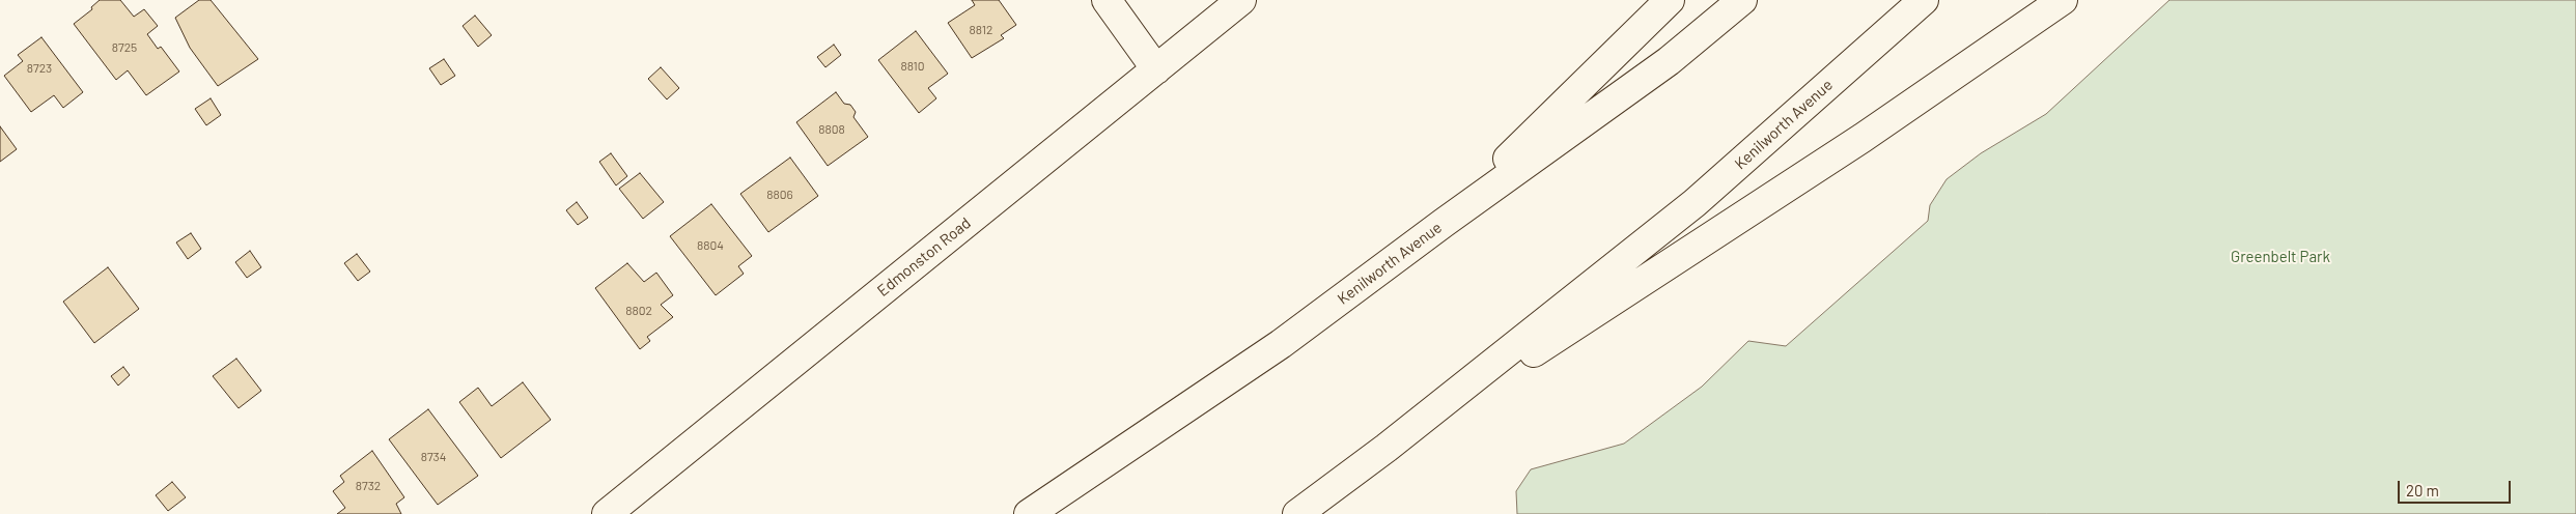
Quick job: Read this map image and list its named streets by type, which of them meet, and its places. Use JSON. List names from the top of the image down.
{
  "streets": {
    "main road": ["Kenilworth Avenue", "Edmonston Road"]
  },
  "parks": ["Greenbelt Park"],
  "house_numbers": [
    "8812",
    "8725",
    "8810",
    "8723",
    "8808",
    "8806",
    "8804",
    "8802",
    "8734",
    "8732"
  ],
  "scale_bar": "20 m"
}
